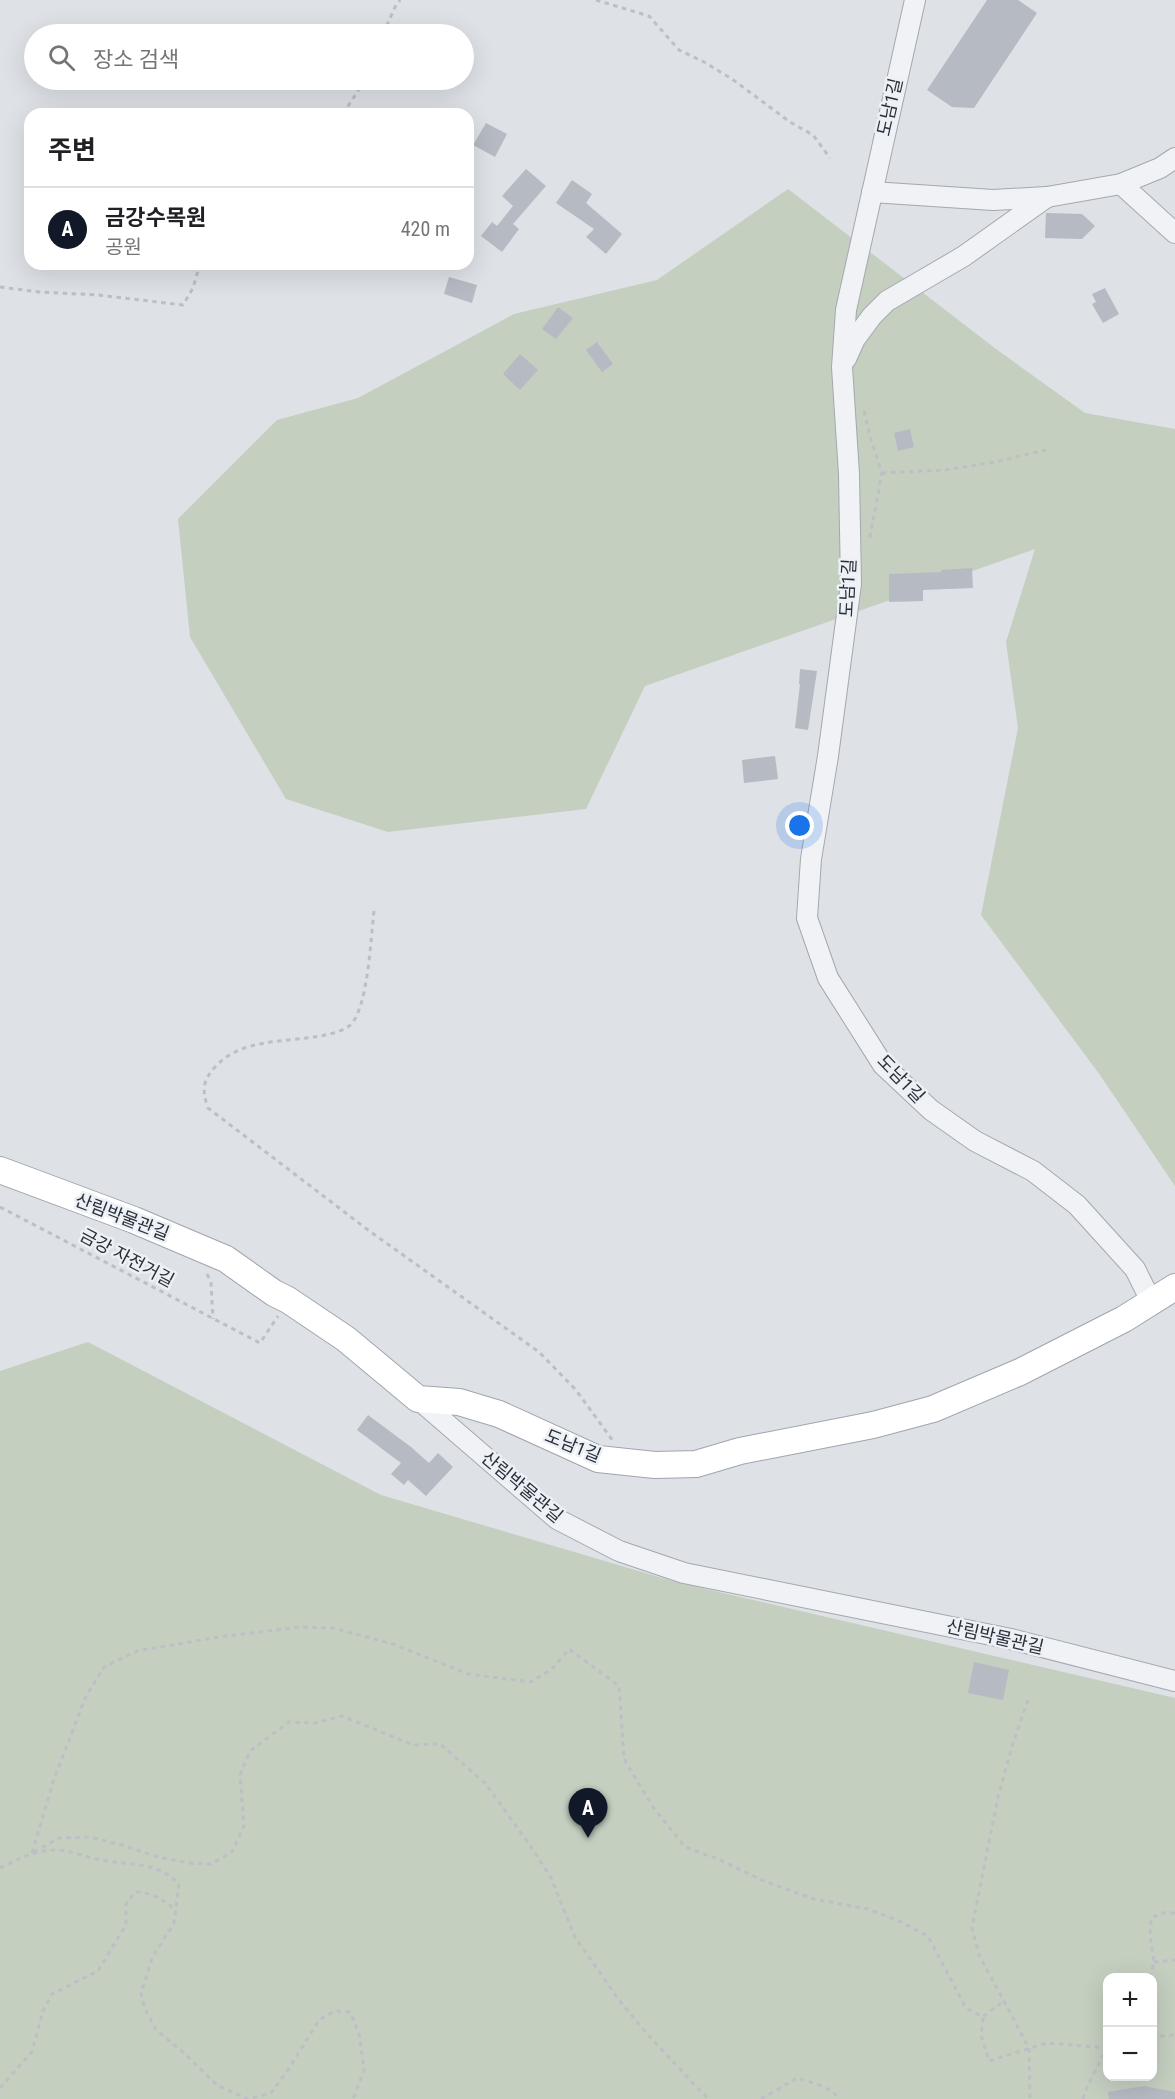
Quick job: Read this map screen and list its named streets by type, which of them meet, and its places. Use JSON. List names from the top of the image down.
{
  "streets": {
    "main road": ["도남1길", "산림박물관길"],
    "path": ["금강 자전거길"]
  },
  "crossings": [
    ["도남1길", "산림박물관길"]
  ],
  "page": {
    "search": "장소 검색",
    "heading": "주변",
    "list": [
      {
        "mark": "A",
        "name": "금강수목원",
        "note": "공원",
        "value": "420 m"
      }
    ],
    "pins": "A",
    "map_buttons": ["+", "−"]
  }
}
